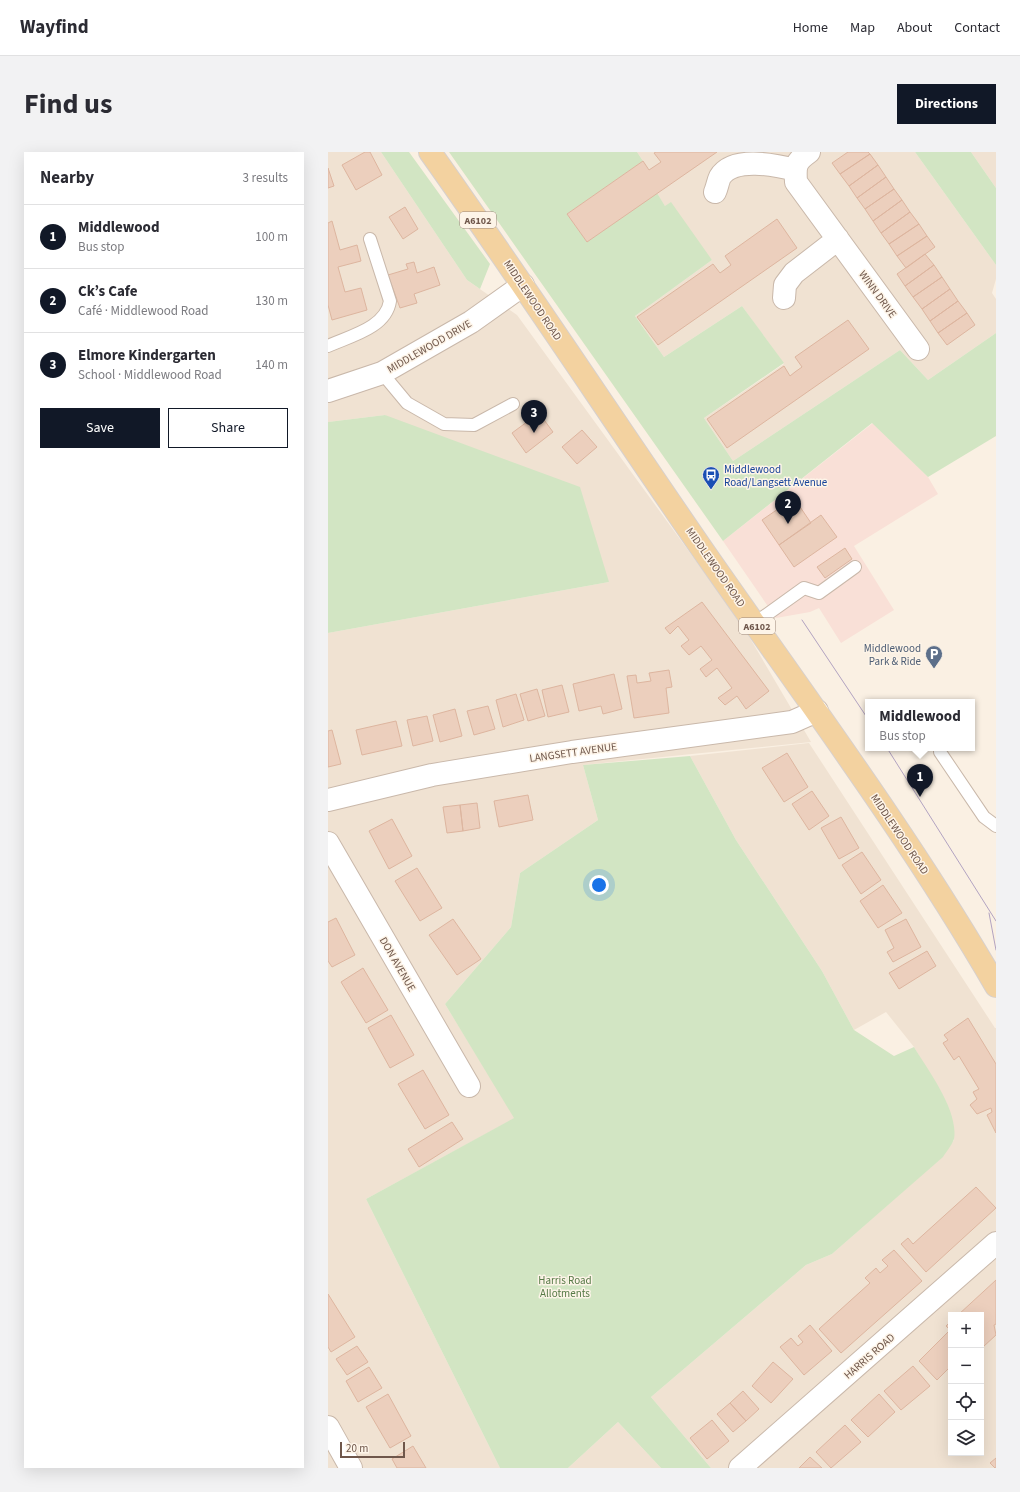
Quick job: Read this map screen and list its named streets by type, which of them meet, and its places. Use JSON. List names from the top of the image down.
{
  "streets": {
    "main road": ["A6102", "MIDDLEWOOD ROAD"],
    "street": [
      "WINN DRIVE",
      "MIDDLEWOOD DRIVE",
      "LANGSETT AVENUE",
      "DON AVENUE",
      "HARRIS ROAD"
    ]
  },
  "crossings": [
    ["MIDDLEWOOD ROAD", "MIDDLEWOOD DRIVE"],
    ["MIDDLEWOOD ROAD", "LANGSETT AVENUE"]
  ],
  "parks": ["Harris Road Allotments"],
  "places": {
    "bus stop": ["Middlewood Road/Langsett Avenue"],
    "parking": ["Middlewood Park & Ride"]
  },
  "scale_bar": "20 m",
  "page": {
    "header": "Wayfind",
    "nav": [
      "Home",
      "Map",
      "About",
      "Contact"
    ],
    "title": "Find us",
    "buttons": [
      "Directions",
      ["Save", "Share"]
    ],
    "heading": ["Nearby", "3 results"],
    "list": [
      {
        "mark": "1",
        "name": "Middlewood",
        "note": "Bus stop",
        "value": "100 m"
      },
      {
        "mark": "2",
        "name": "Ck’s Cafe",
        "note": "Café · Middlewood Road",
        "value": "130 m"
      },
      {
        "mark": "3",
        "name": "Elmore Kindergarten",
        "note": "School · Middlewood Road",
        "value": "140 m"
      }
    ],
    "pins": ["3", "2", "1"],
    "popup": ["Middlewood", "Bus stop"],
    "map_buttons": ["+", "−"],
    "scale": "20 m"
  }
}
